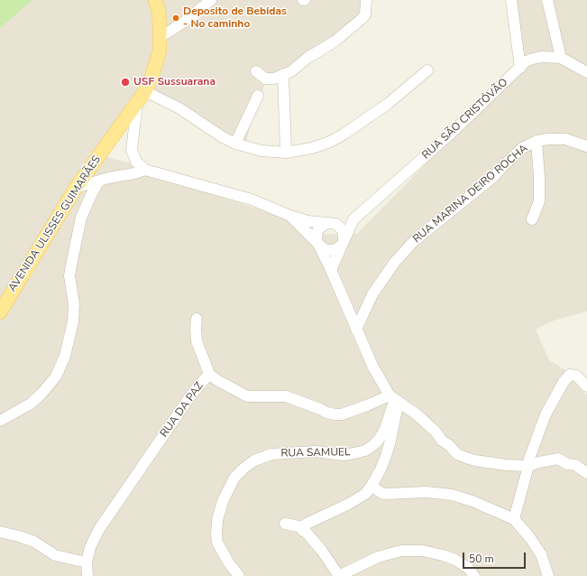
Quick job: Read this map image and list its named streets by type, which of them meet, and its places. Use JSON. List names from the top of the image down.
{
  "streets": {
    "main road": ["AVENIDA ULISSES GUIMARÃES"],
    "street": [
      "RUA SÃO CRISTÓVÃO",
      "RUA MARINA DEIRO ROCHA",
      "RUA DA PAZ",
      "RUA SAMUEL"
    ]
  },
  "crossings": [
    ["RUA DA PAZ", "RUA SAMUEL"]
  ],
  "places": ["Deposito de Bebidas - No caminho", "USF Sussuarana"],
  "scale_bar": "50 m"
}
